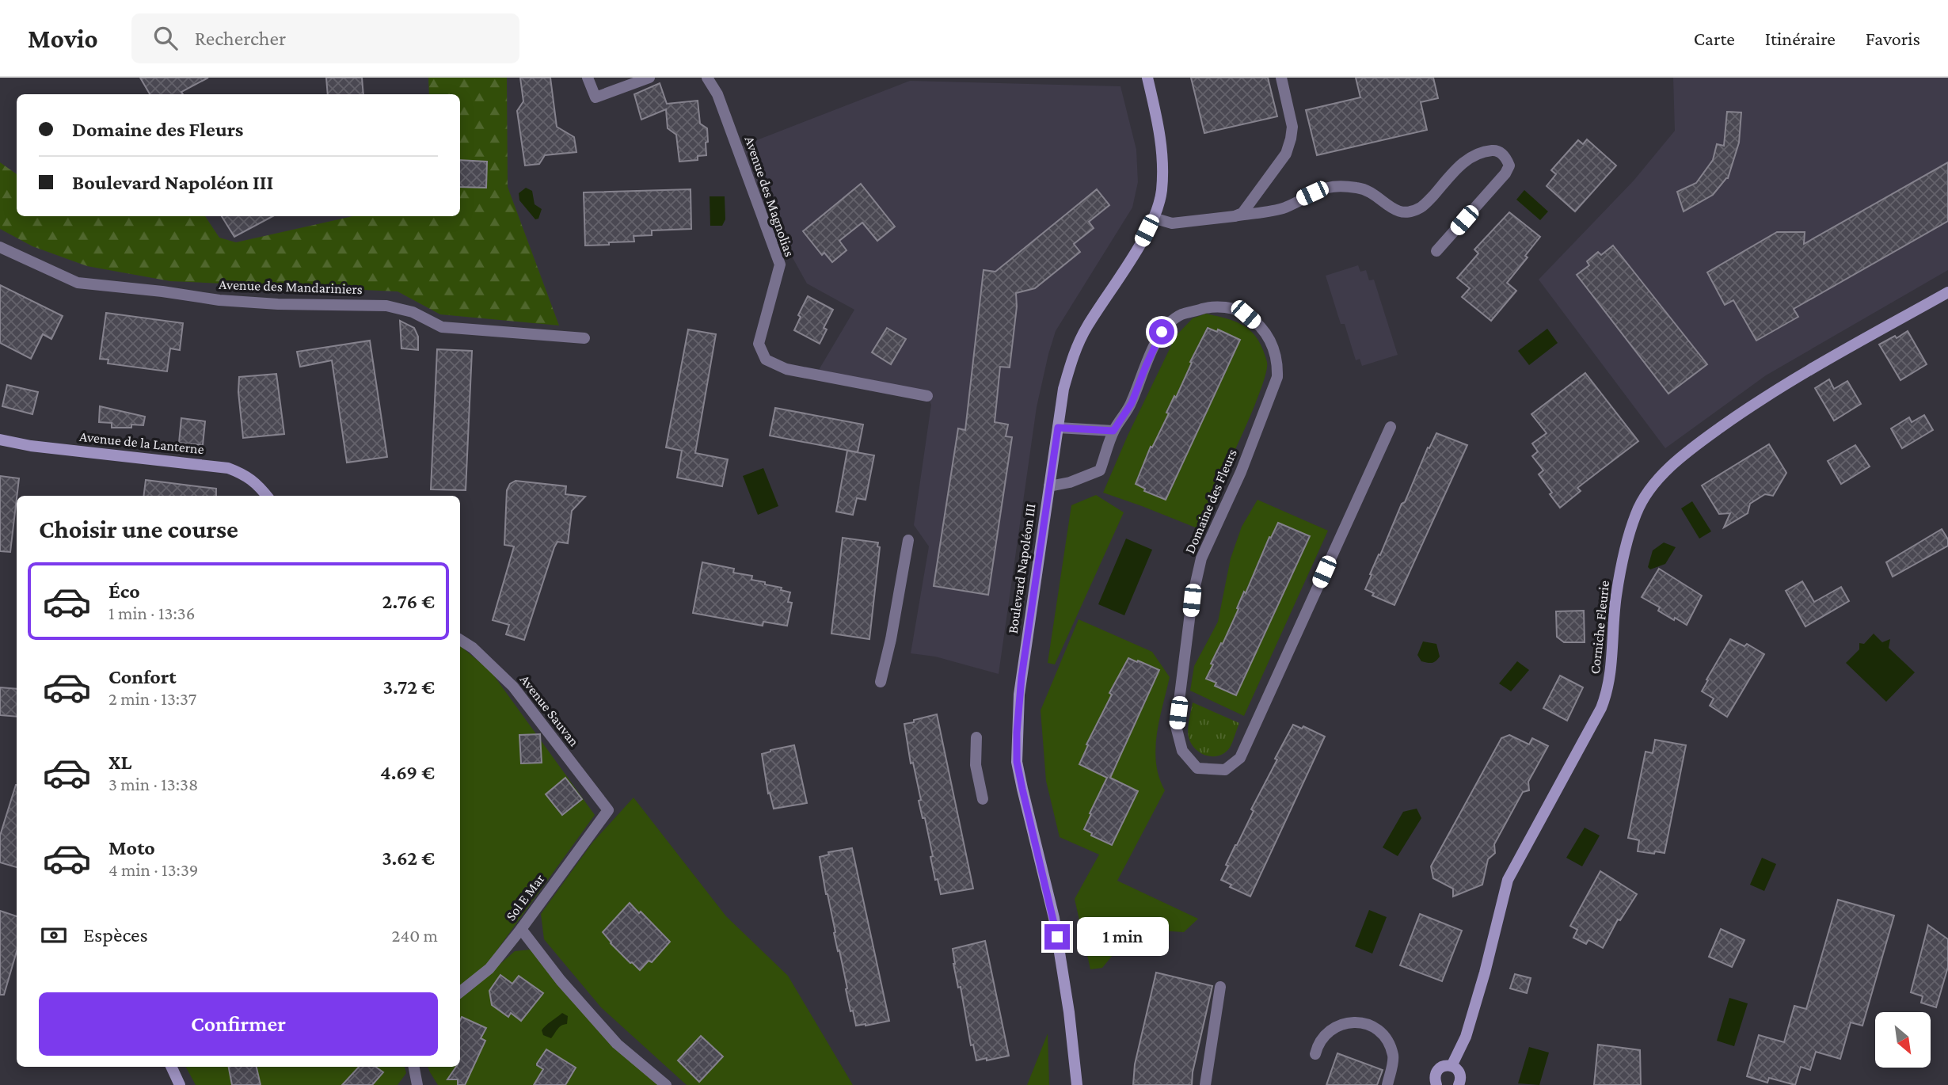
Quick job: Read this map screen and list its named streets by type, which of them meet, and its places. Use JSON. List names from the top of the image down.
{
  "streets": {
    "main road": ["Avenue de la Lanterne", "Boulevard Napoléon III", "Corniche Fleurie"],
    "street": [
      "Avenue des Magnolias",
      "Avenue des Mandariniers",
      "Domaine des Fleurs",
      "Avenue Sauvan",
      "Sol E Mar"
    ]
  },
  "crossings": [
    ["Domaine des Fleurs", "Boulevard Napoléon III"],
    ["Avenue Sauvan", "Sol E Mar"]
  ],
  "north": "bottom right",
  "page": {
    "header": "Movio",
    "search": "Rechercher",
    "nav": ["Carte", "Itinéraire", "Favoris"],
    "banner": ["Domaine des Fleurs", "Boulevard Napoléon III"],
    "heading": "Choisir une course",
    "list": [
      {
        "name": "Éco",
        "note": "1 min · 13:36",
        "value": "2.76 €"
      },
      {
        "name": "Confort",
        "note": "2 min · 13:37",
        "value": "3.72 €"
      },
      {
        "name": "XL",
        "note": "3 min · 13:38",
        "value": "4.69 €"
      },
      {
        "name": "Moto",
        "note": "4 min · 13:39",
        "value": "3.62 €"
      }
    ],
    "pay": ["Espèces", "240 m"],
    "bubble": "1 min",
    "buttons": "Confirmer"
  }
}
